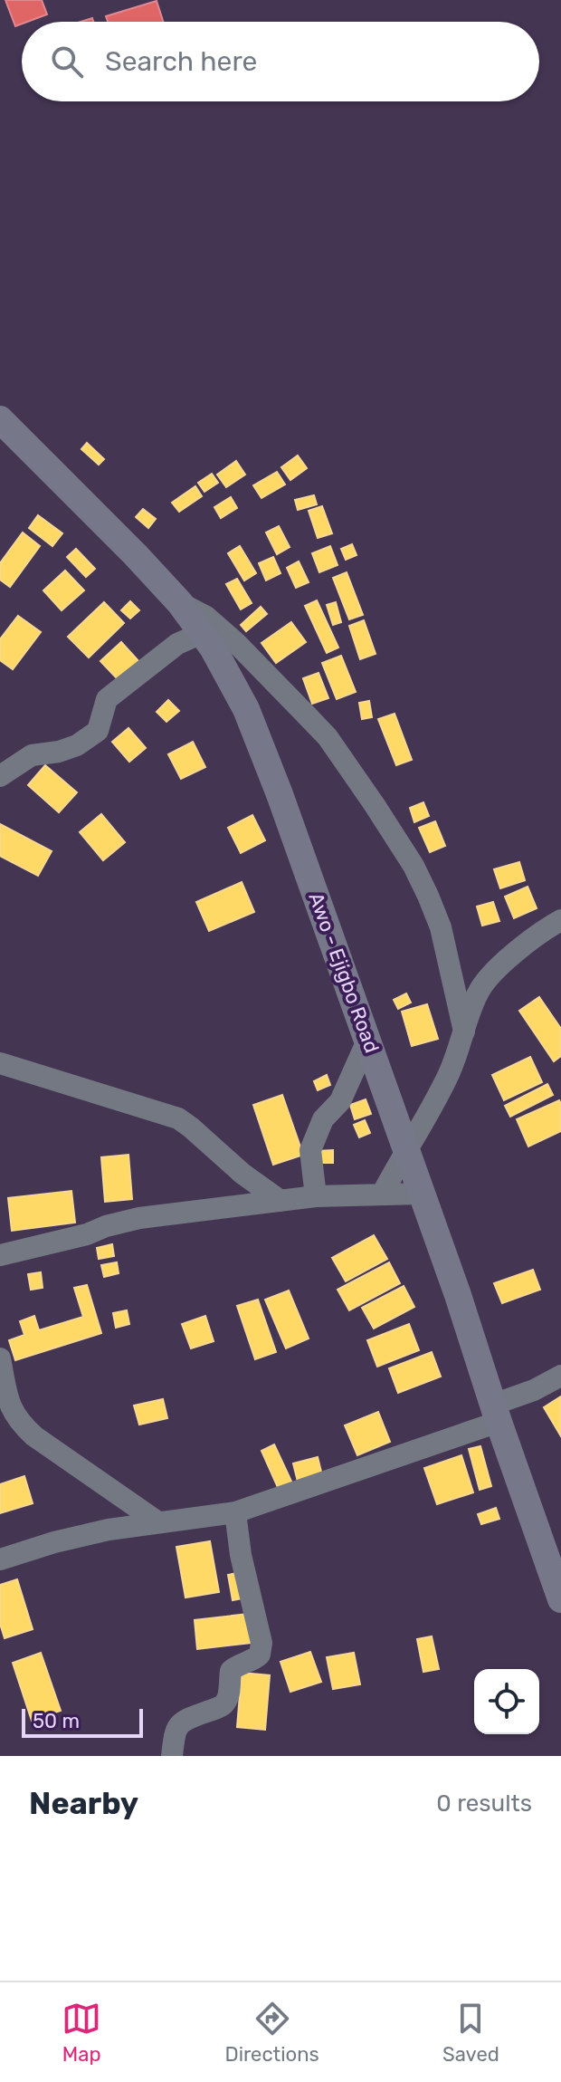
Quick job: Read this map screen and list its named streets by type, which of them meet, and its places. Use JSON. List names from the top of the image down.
{
  "streets": {
    "main road": ["Awo - Ejigbo Road"]
  },
  "scale_bar": "50 m",
  "page": {
    "search": "Search here",
    "scale": "50 m",
    "heading": ["Nearby", "0 results"],
    "nav": ["Map", "Directions", "Saved"]
  }
}
